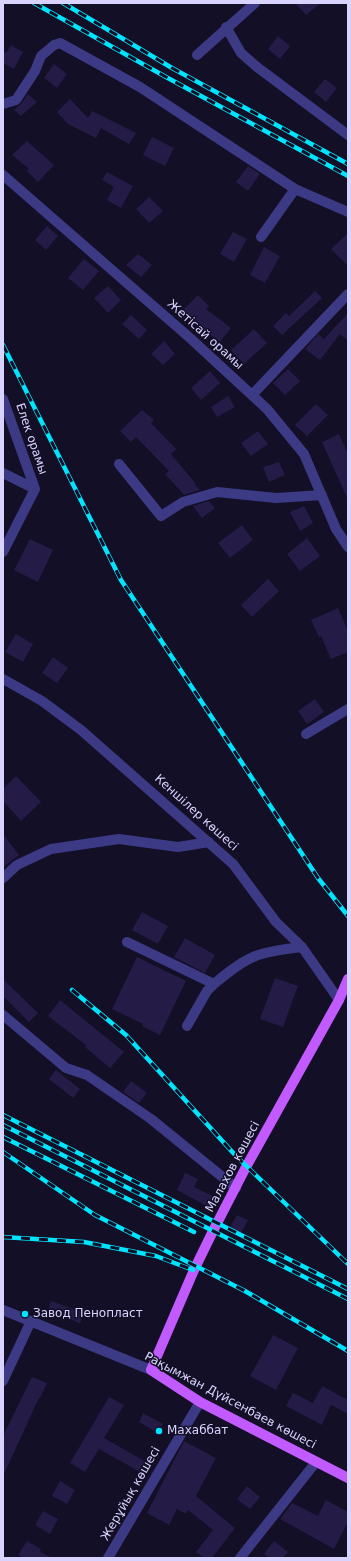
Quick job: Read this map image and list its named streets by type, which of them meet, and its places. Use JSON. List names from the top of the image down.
{
  "streets": {
    "main road": ["Малахов көшесі", "Рақымжан Дүйсенбаев көшесі"],
    "street": [
      "Жетісай орамы",
      "Елек орамы",
      "Кеншілер көшесі",
      "Жерұйық көшесі"
    ]
  },
  "crossings": [
    ["Кеншілер көшесі", "Малахов көшесі"],
    ["Малахов көшесі", "Рақымжан Дүйсенбаев көшесі"],
    ["Рақымжан Дүйсенбаев көшесі", "Жерұйық көшесі"]
  ],
  "places": ["Завод Пенопласт", "Махаббат"]
}
